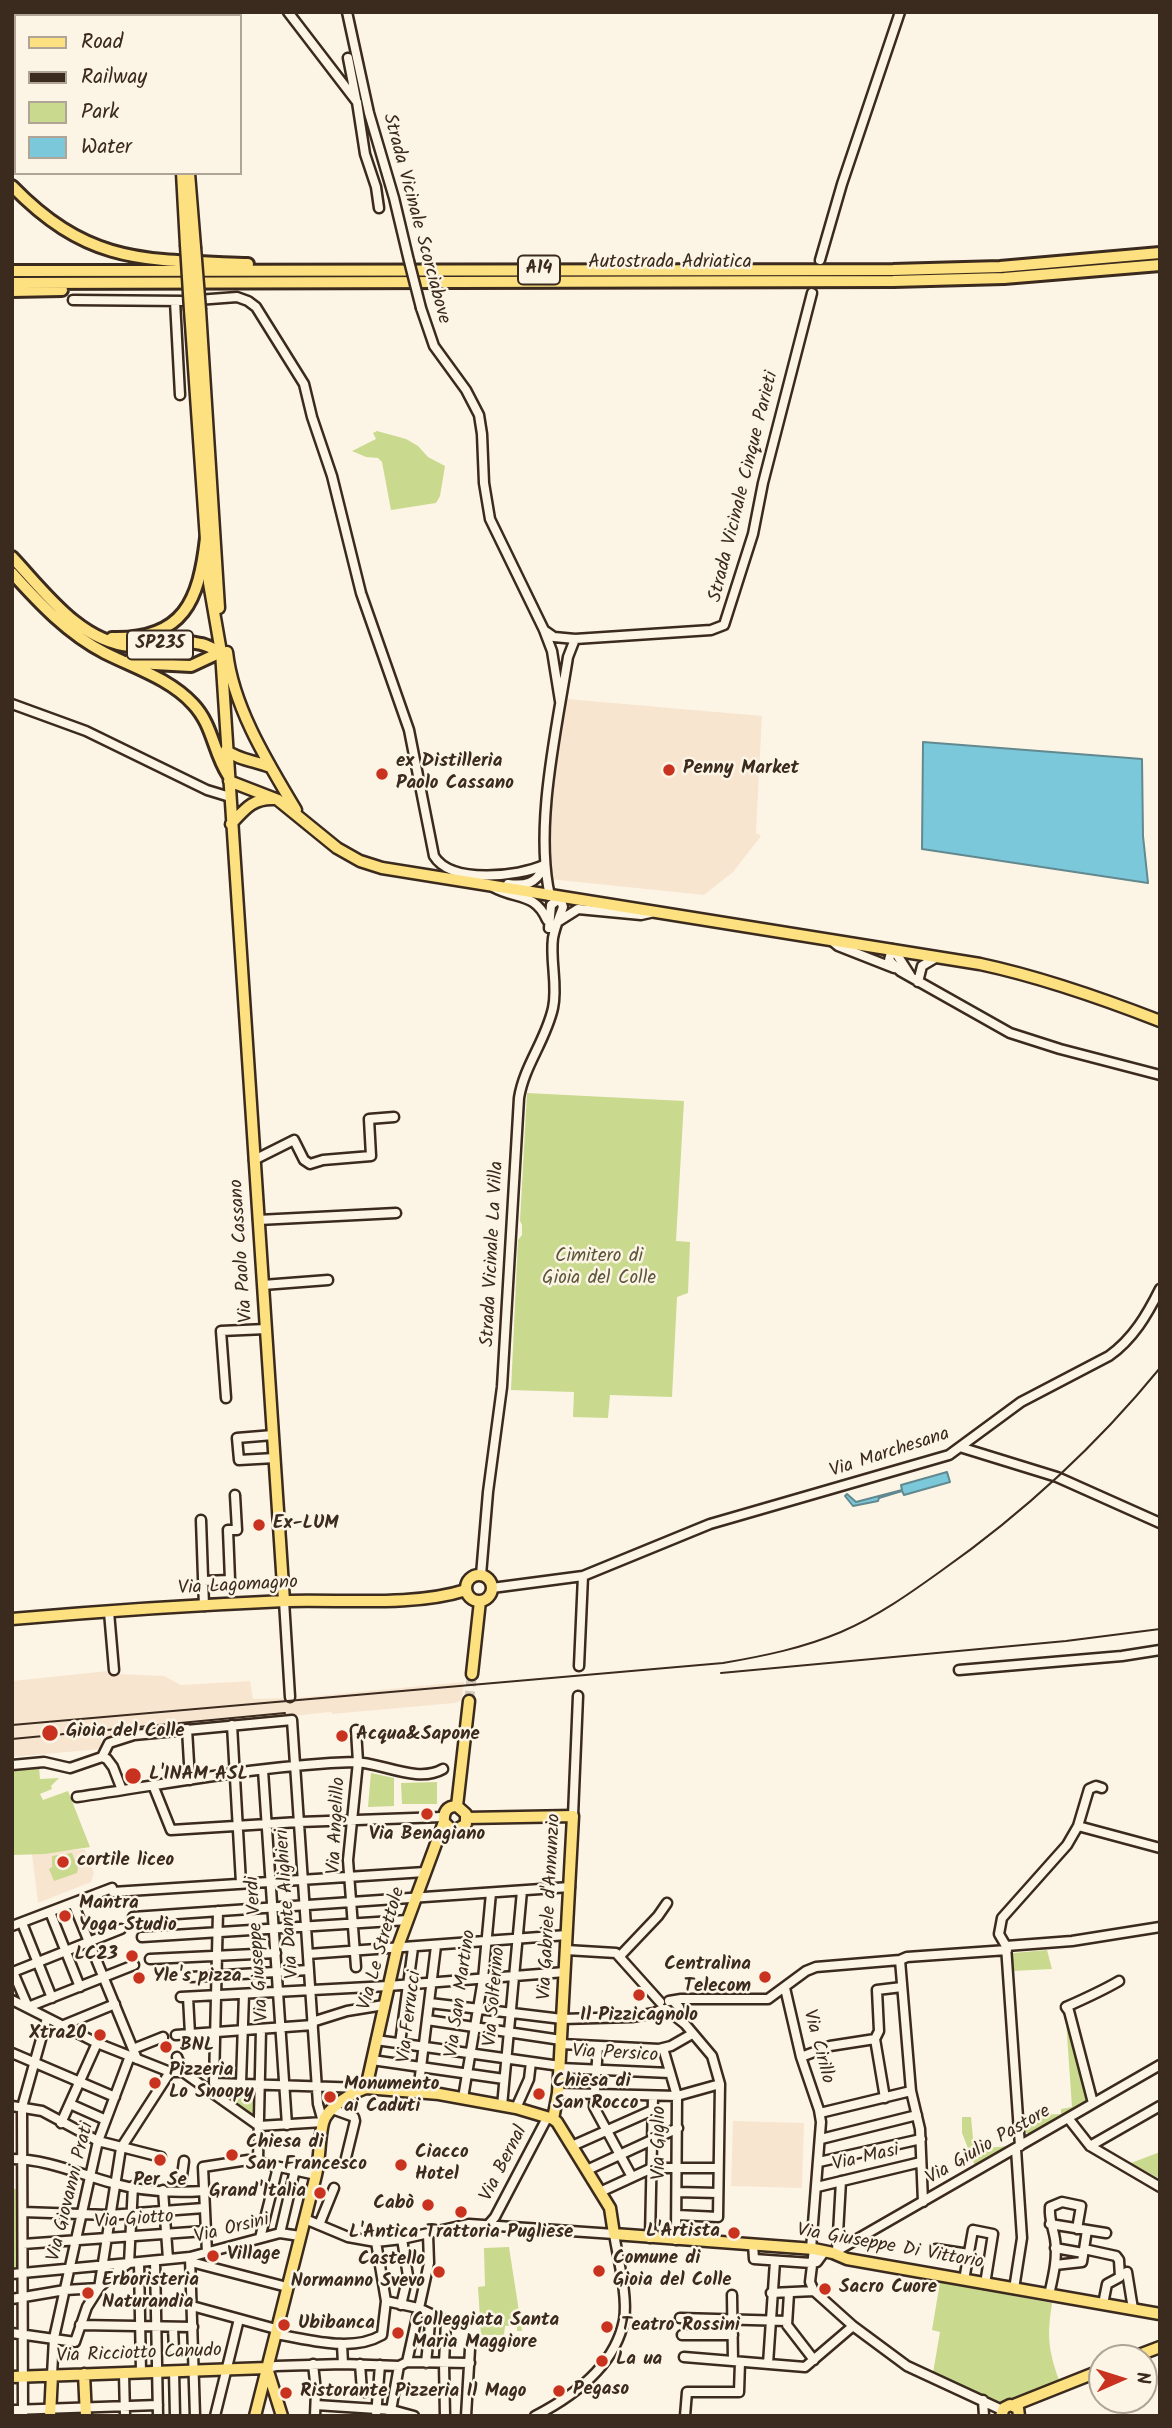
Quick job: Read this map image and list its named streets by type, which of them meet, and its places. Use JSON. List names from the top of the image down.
{
  "streets": {
    "highway": ["Autostrada Adriatica", "A14", "SP235"],
    "main road": [
      "Via Paolo Cassano",
      "Via Lagomagno",
      "Via Gabriele d'Annunzio",
      "Via Le Strettole",
      "Via Giuseppe Di Vittorio",
      "Via Ricciotto Canudo"
    ],
    "street": [
      "Strada Vicinale Scorciabove",
      "Strada Vicinale Cinque Parieti",
      "Strada Vicinale La Villa",
      "Via Marchesana",
      "Via Angelillo",
      "Via Dante Alighieri",
      "Via Giuseppe Verdi",
      "Via San Martino",
      "Via Solferino",
      "Via Ferrucci",
      "Via Cirillo",
      "Via Persico",
      "Via Giglio",
      "Via Giulio Pastore",
      "Via Masi",
      "Via Bernal",
      "Via Giovanni Prati",
      "Via Giotto",
      "Via Orsini"
    ]
  },
  "crossings": [
    ["Strada Vicinale Scorciabove", "Strada Vicinale Cinque Parieti"],
    ["SP235", "Via Paolo Cassano"],
    ["Via Paolo Cassano", "Via Lagomagno"],
    ["Strada Vicinale La Villa", "Via Lagomagno"],
    ["Via Gabriele d'Annunzio", "Via Persico"],
    ["Via Gabriele d'Annunzio", "Via Bernal"],
    ["Via Le Strettole", "Via Persico"],
    ["Via San Martino", "Via Persico"],
    ["Via Solferino", "Via Persico"],
    ["Via Ferrucci", "Via Persico"],
    ["Via Cirillo", "Via Giulio Pastore"],
    ["Via Cirillo", "Via Masi"],
    ["Via Cirillo", "Via Giuseppe Di Vittorio"],
    ["Via Persico", "Via Giglio"],
    ["Via Giglio", "Via Giuseppe Di Vittorio"],
    ["Via Giulio Pastore", "Via Giuseppe Di Vittorio"],
    ["Via Giovanni Prati", "Via Giotto"],
    ["Via Giovanni Prati", "Via Orsini"],
    ["Via Giovanni Prati", "Via Ricciotto Canudo"]
  ],
  "parks": ["Cimitero di Gioia del Colle"],
  "places": [
    "Penny Market",
    "ex Distilleria Paolo Cassano",
    "Ex-LUM",
    "Gioia del Colle",
    "Acqua&Sapone",
    "L'INAM ASL",
    "Via Benagiano",
    "cortile liceo",
    "Mantra Yoga Studio",
    "LC23",
    "Centralina Telecom",
    "Yle's pizza",
    "Il Pizzicagnolo",
    "Xtra20",
    "BNL",
    "Pizzeria Lo Snoopy",
    "Chiesa di San Rocco",
    "Monumento ai Caduti",
    "Chiesa di San Francesco",
    "Per Se",
    "Ciacco Hotel",
    "Grand'Italia",
    "Cabò",
    "L'Antica Trattoria Pugliese",
    "L'Artista",
    "Village",
    "Comune di Gioia del Colle",
    "Castello Normanno Svevo",
    "Sacro Cuore",
    "Erboristeria Naturandia",
    "Ubibanca",
    "Teatro Rossini",
    "Colleggiata Santa Maria Maggiore",
    "La ua",
    "Pegaso",
    "Ristorante Pizzeria Il Mago"
  ],
  "legend": [
    "Road",
    "Railway",
    "Park",
    "Water"
  ],
  "north": "right"
}
